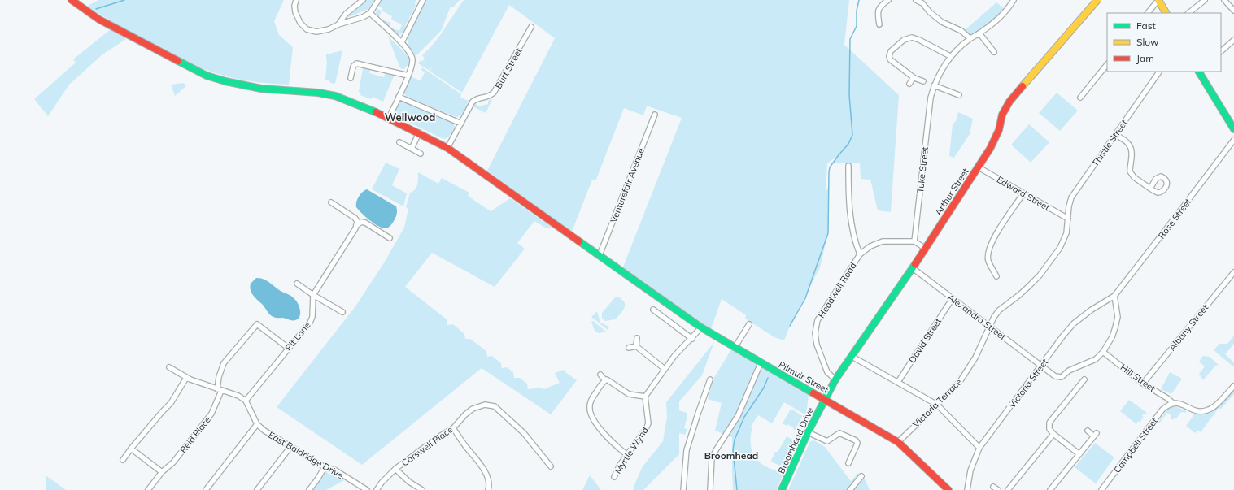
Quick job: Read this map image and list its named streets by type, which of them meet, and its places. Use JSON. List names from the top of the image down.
{
  "streets": {
    "main road": ["Arthur Street", "Pilmuir Street", "Broomhead Drive"],
    "street": [
      "Burt Street",
      "Thistle Street",
      "Tuke Street",
      "Venturefair Avenue",
      "Edward Street",
      "Rose Street",
      "Headwell Road",
      "Alexandra Street",
      "Albany Street",
      "Pit Lane",
      "David Street",
      "Hill Street",
      "Victoria Street",
      "Victoria Terrace",
      "Reid Place",
      "Campbell Street",
      "Carswell Place",
      "Myrtle Wynd",
      "East Baldridge Drive"
    ]
  },
  "crossings": [
    ["Burt Street", "Pilmuir Street"],
    ["Thistle Street", "Edward Street"],
    ["Thistle Street", "Victoria Terrace"],
    ["Tuke Street", "Headwell Road"],
    ["Venturefair Avenue", "Pilmuir Street"],
    ["Arthur Street", "Edward Street"],
    ["Arthur Street", "Headwell Road"],
    ["Arthur Street", "Alexandra Street"],
    ["Arthur Street", "Pilmuir Street"],
    ["Arthur Street", "Broomhead Drive"],
    ["Edward Street", "Victoria Terrace"],
    ["Rose Street", "Victoria Street"],
    ["Alexandra Street", "David Street"],
    ["Alexandra Street", "Hill Street"],
    ["Alexandra Street", "Victoria Street"],
    ["Alexandra Street", "Victoria Terrace"],
    ["Albany Street", "Hill Street"],
    ["Pit Lane", "Reid Place"],
    ["Pit Lane", "East Baldridge Drive"],
    ["Pilmuir Street", "Victoria Terrace"],
    ["Pilmuir Street", "Broomhead Drive"],
    ["Hill Street", "Campbell Street"]
  ],
  "districts": ["Wellwood", "Broomhead"],
  "legend": ["Fast", "Slow", "Jam"]
}
